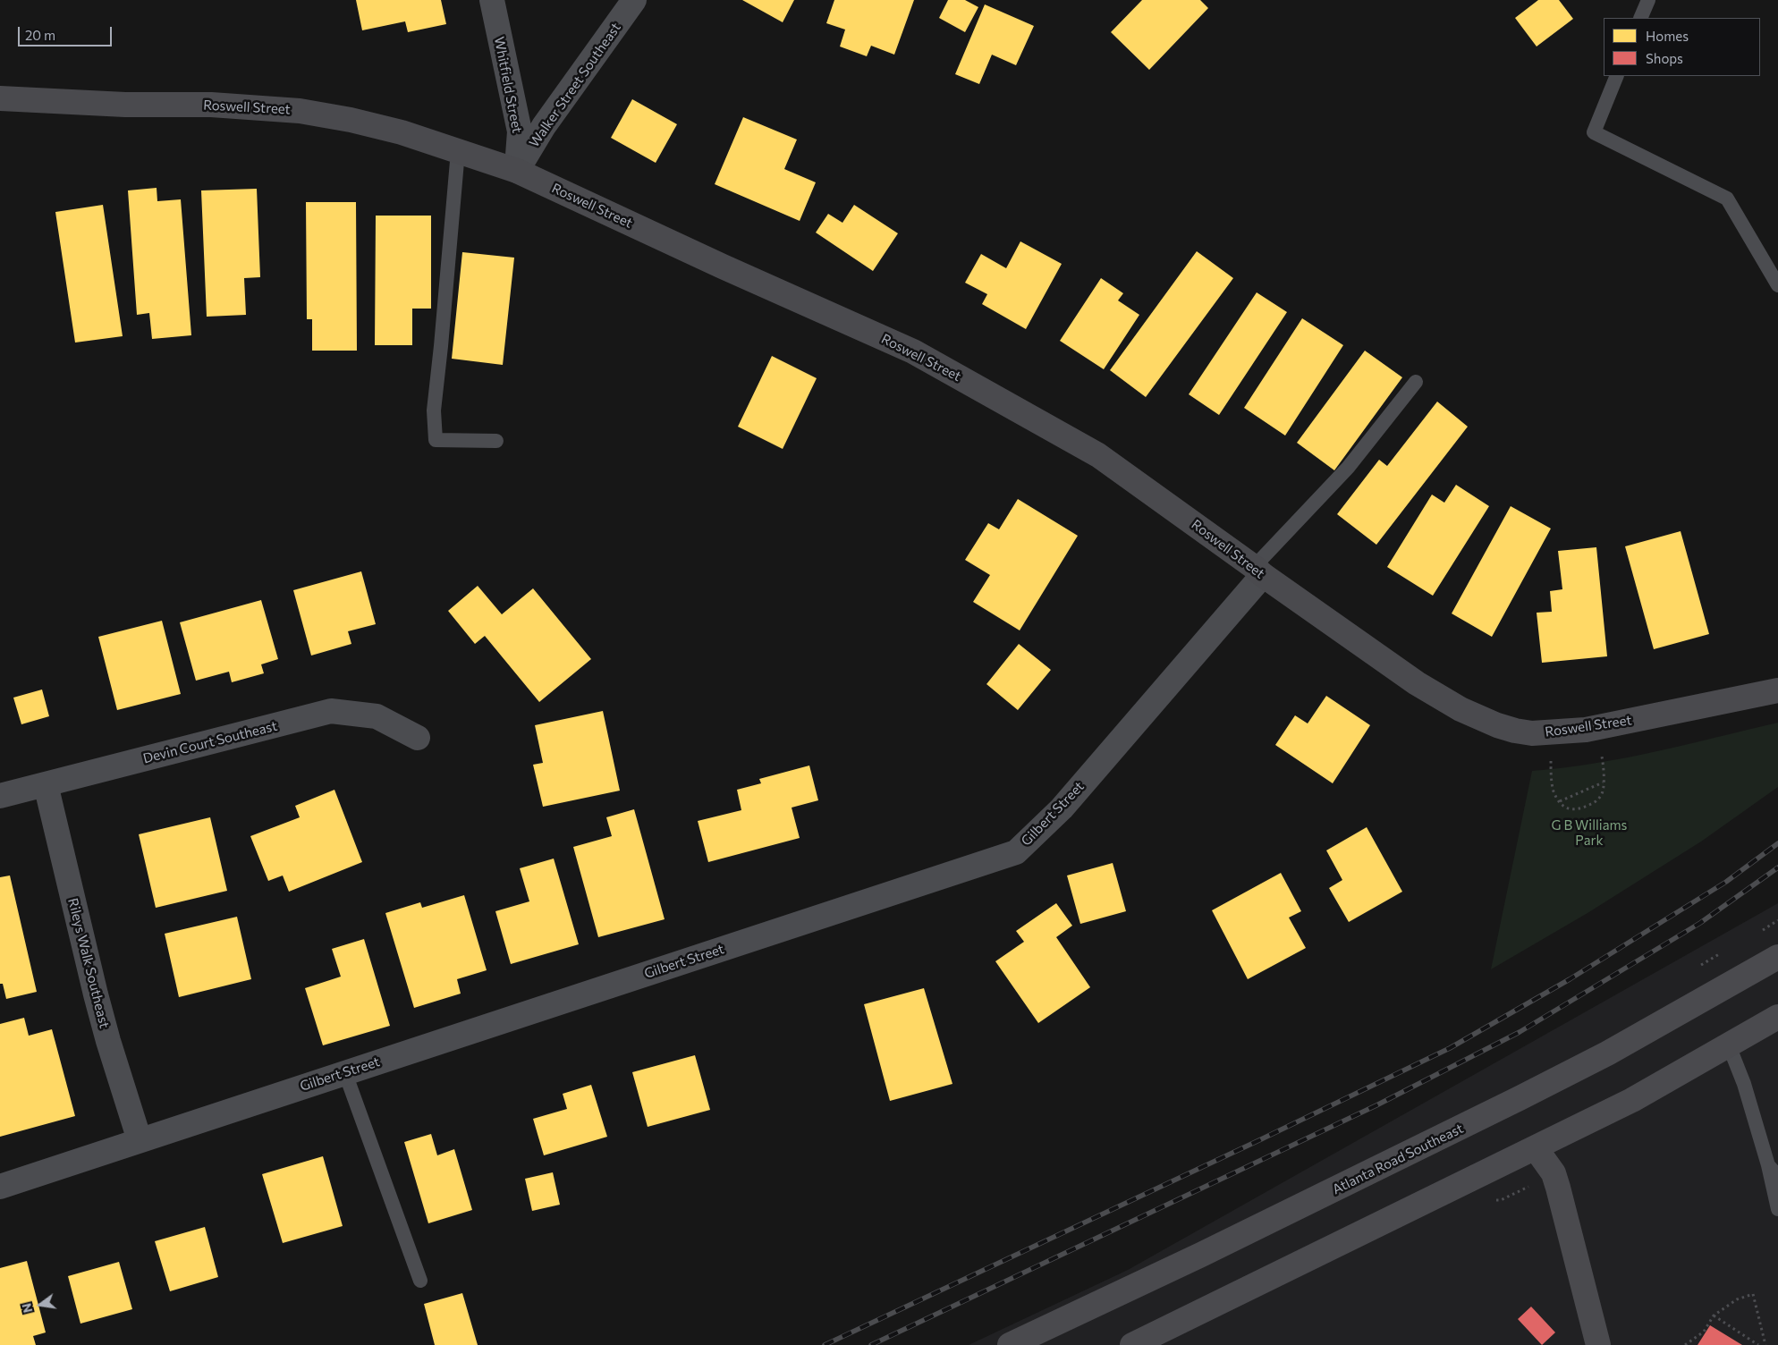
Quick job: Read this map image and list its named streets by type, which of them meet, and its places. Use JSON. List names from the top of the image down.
{
  "streets": {
    "street": [
      "Whitfield Street",
      "Walker Street Southeast",
      "Roswell Street",
      "Devin Court Southeast",
      "Gilbert Street",
      "Rileys Walk Southeast",
      "Atlanta Road Southeast"
    ]
  },
  "crossings": [
    ["Whitfield Street", "Walker Street Southeast"],
    ["Whitfield Street", "Roswell Street"],
    ["Walker Street Southeast", "Roswell Street"],
    ["Roswell Street", "Gilbert Street"],
    ["Devin Court Southeast", "Rileys Walk Southeast"],
    ["Gilbert Street", "Rileys Walk Southeast"]
  ],
  "parks": ["G B Williams Park"],
  "legend": ["Homes", "Shops"],
  "scale_bar": "20 m",
  "north": "left"
}
